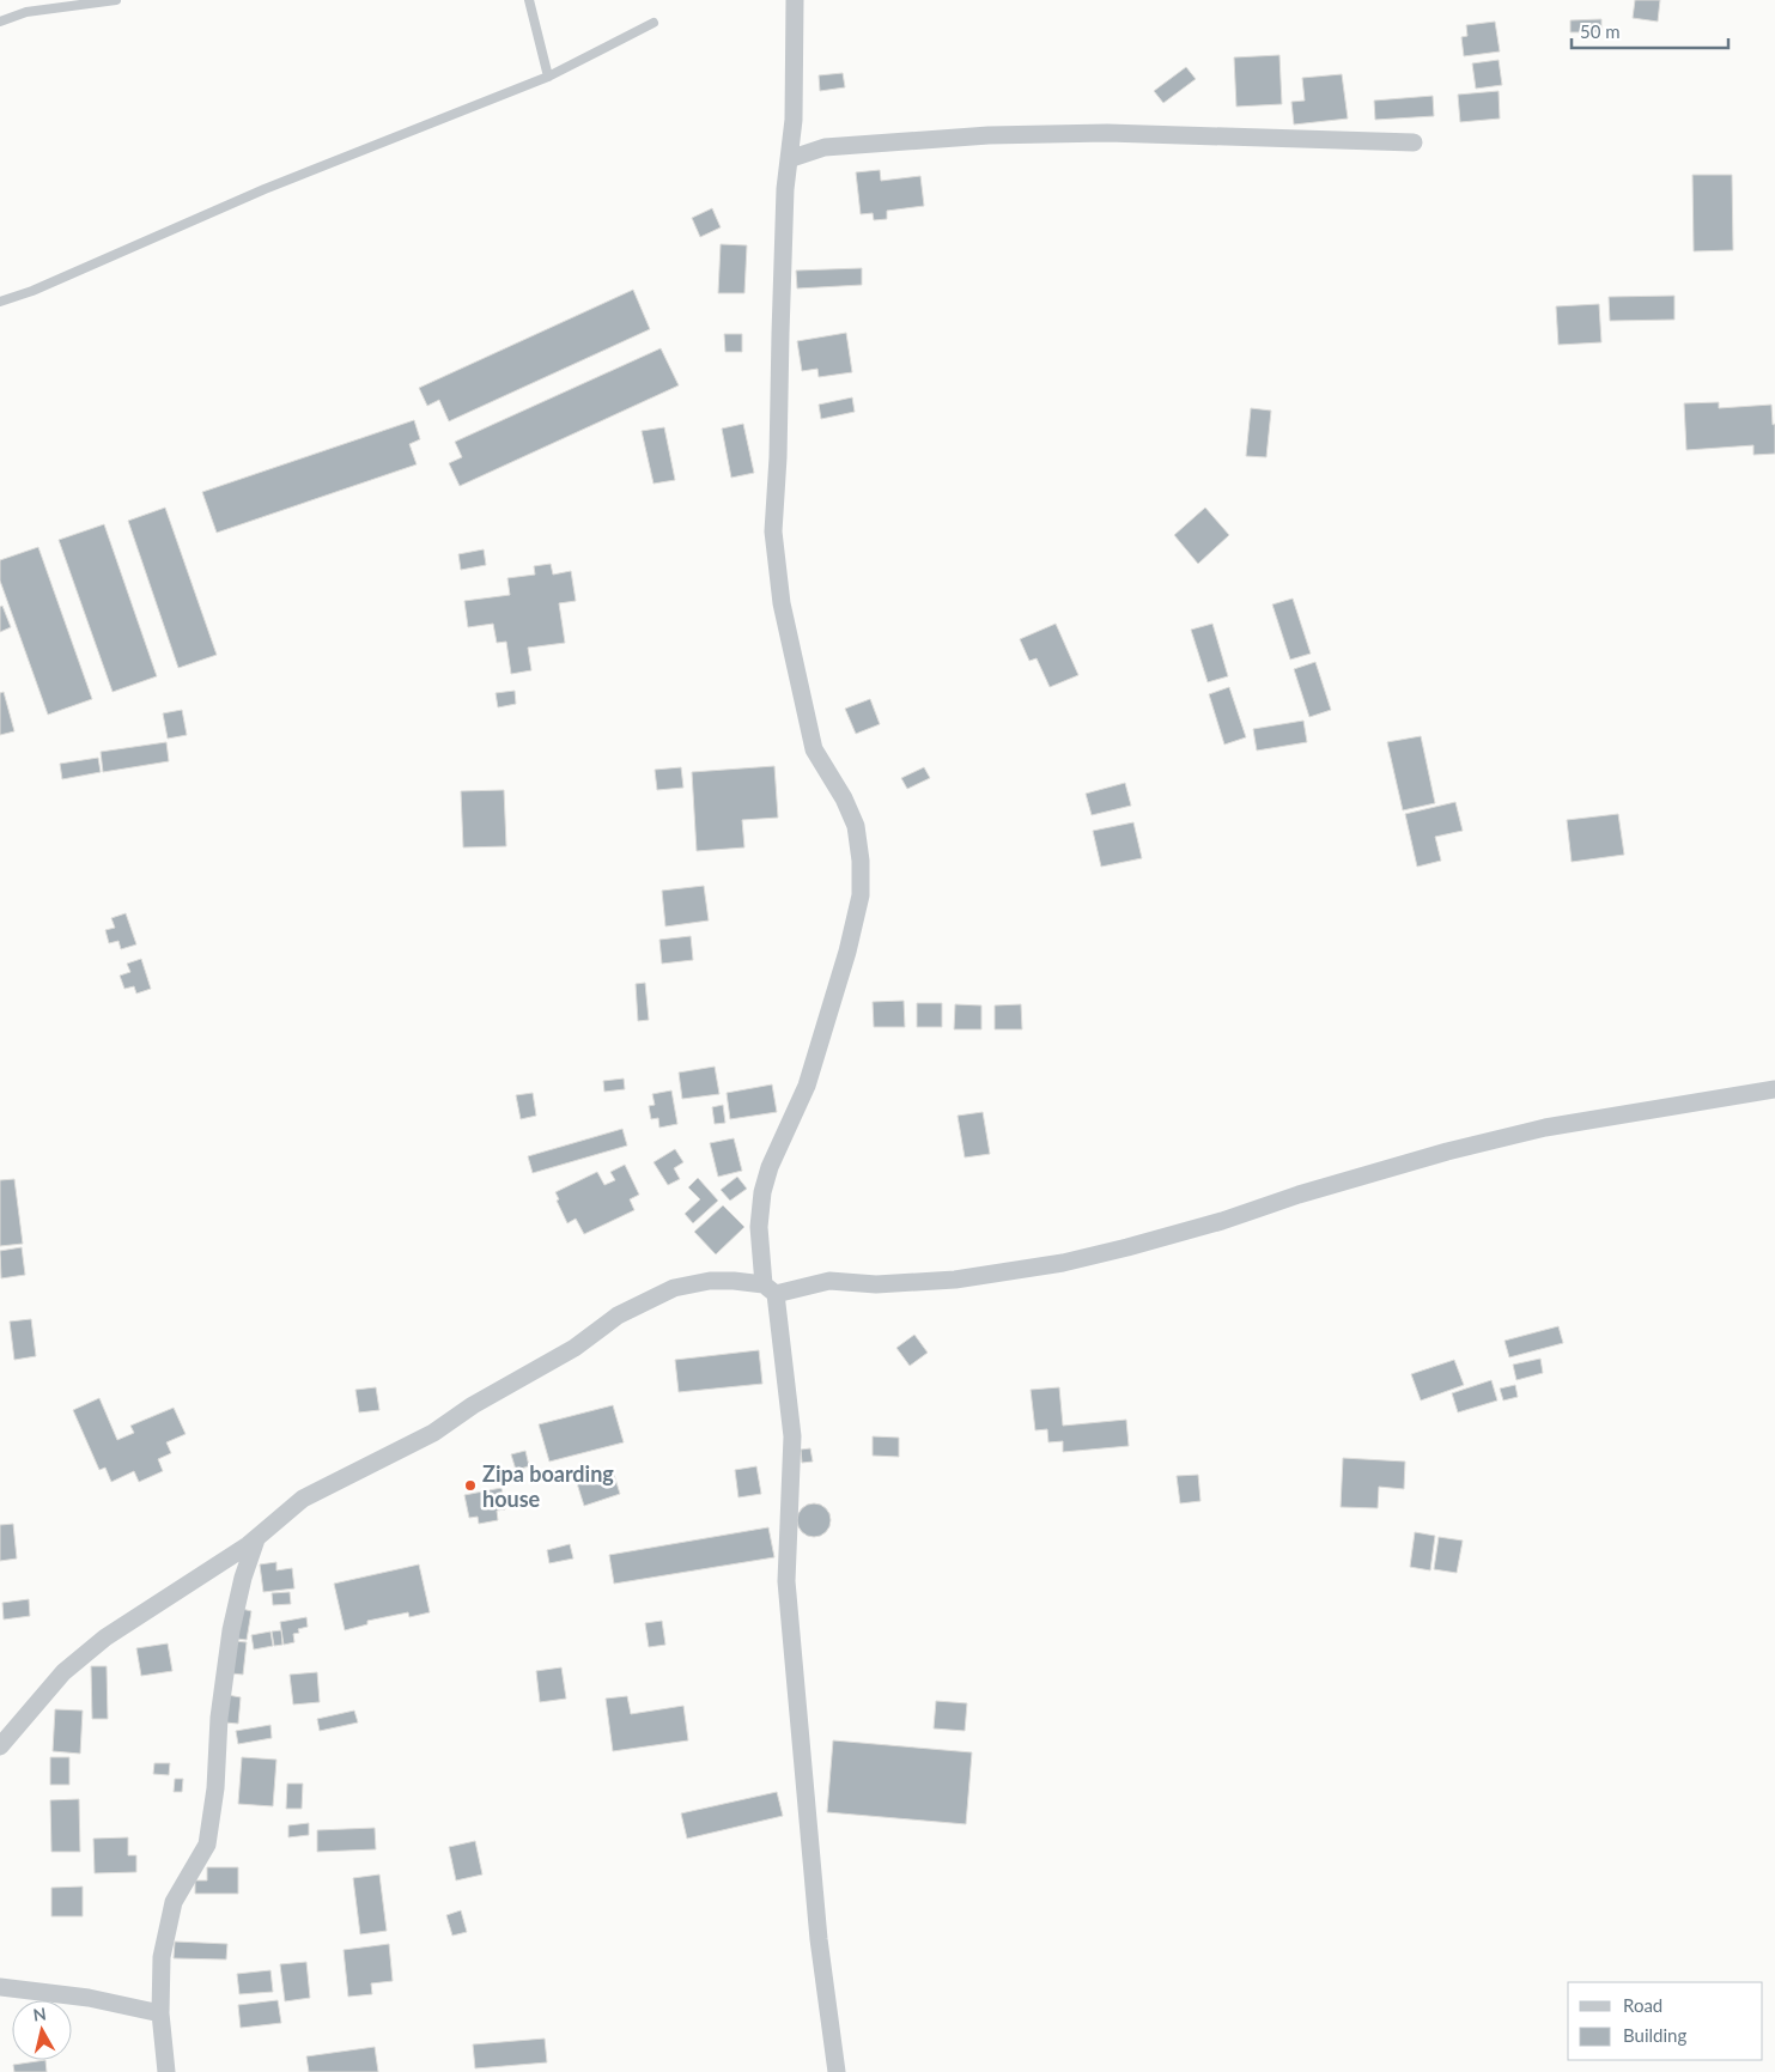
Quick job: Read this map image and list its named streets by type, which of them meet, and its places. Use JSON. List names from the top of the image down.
{
  "places": ["Zipa boarding house"],
  "legend": ["Road", "Building"],
  "scale_bar": "50 m",
  "north": "top"
}
